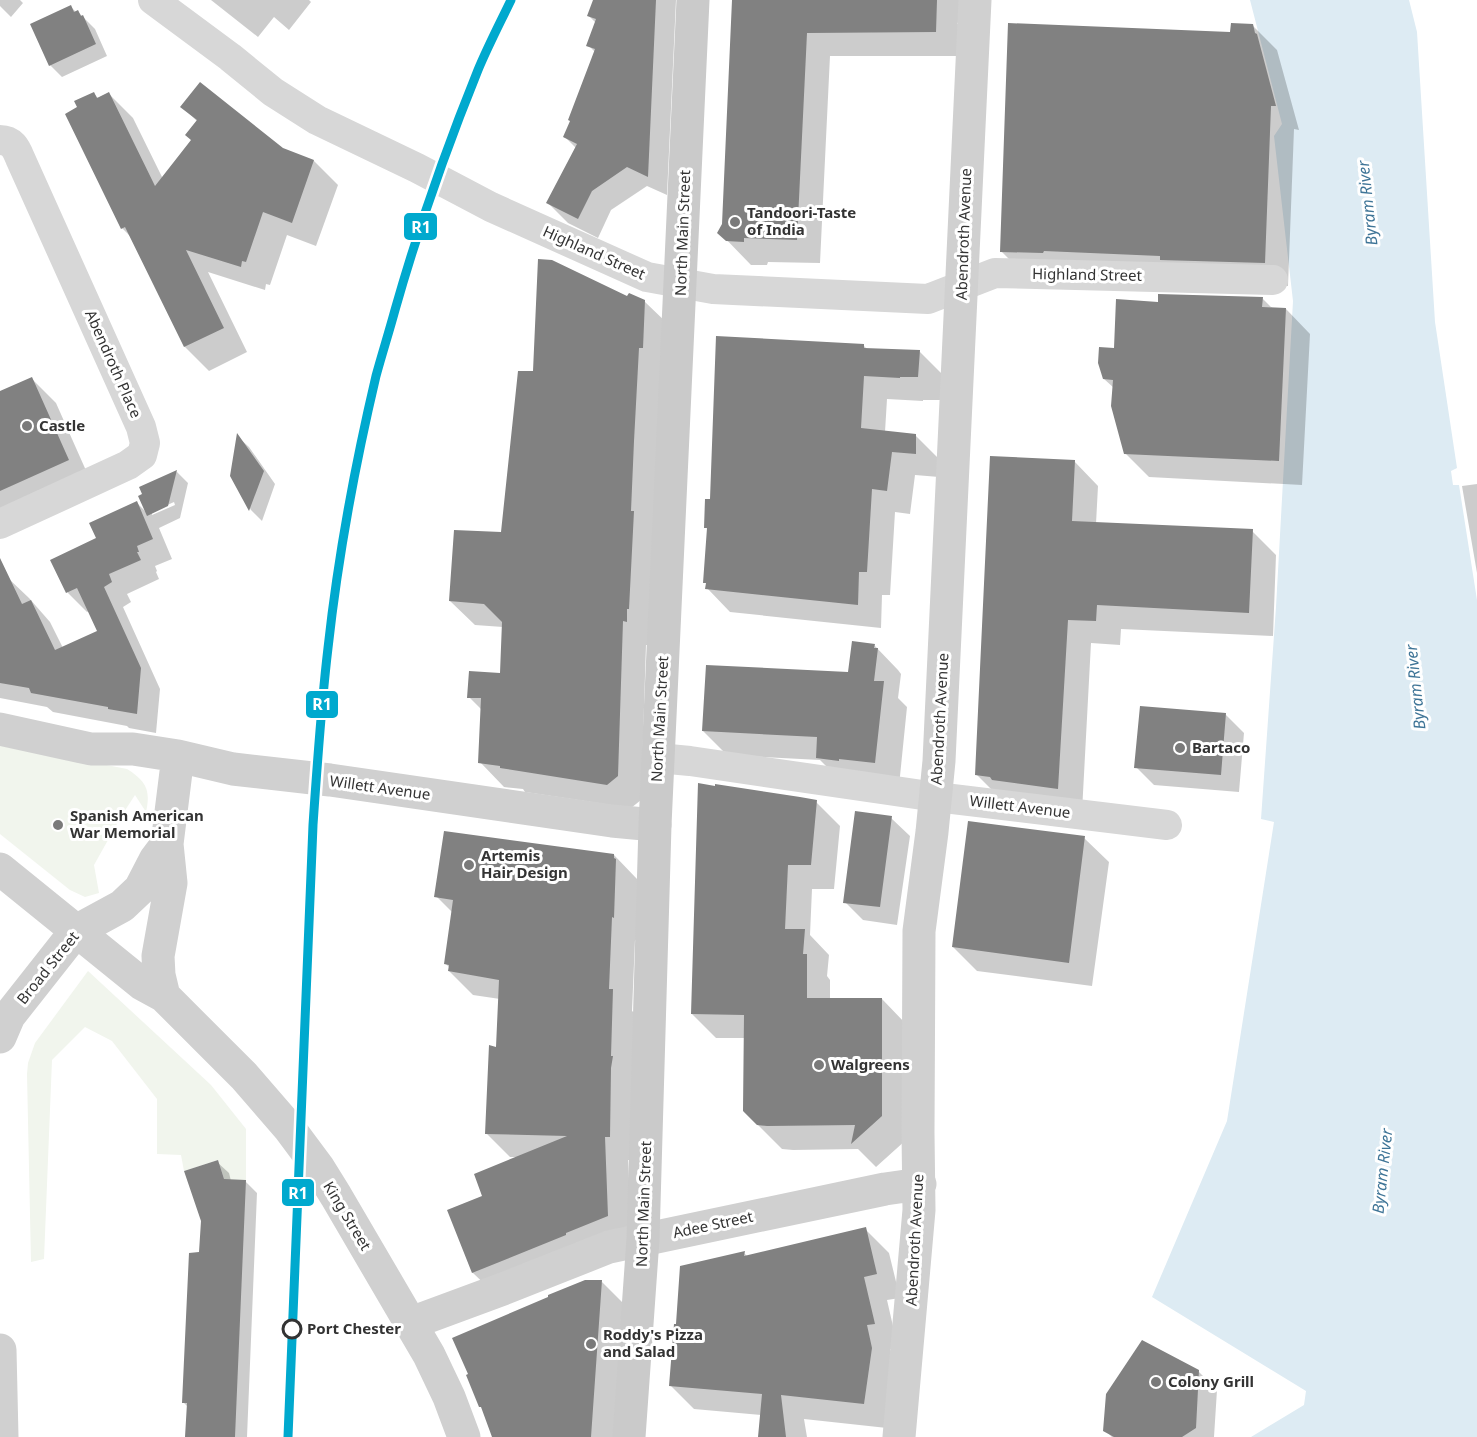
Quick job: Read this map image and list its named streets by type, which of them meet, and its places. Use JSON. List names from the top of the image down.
{
  "streets": {
    "main road": ["North Main Street"],
    "street": [
      "Abendroth Avenue",
      "Highland Street",
      "Abendroth Place",
      "Willett Avenue",
      "Broad Street",
      "King Street",
      "Adee Street"
    ]
  },
  "crossings": [
    ["North Main Street", "Highland Street"],
    ["North Main Street", "Willett Avenue"],
    ["North Main Street", "Adee Street"],
    ["Abendroth Avenue", "Highland Street"],
    ["Abendroth Avenue", "Willett Avenue"],
    ["Abendroth Avenue", "Adee Street"],
    ["Willett Avenue", "Broad Street"],
    ["Broad Street", "King Street"],
    ["King Street", "Adee Street"]
  ],
  "water": ["Byram River"],
  "places": [
    "Tandoori-Taste of India",
    "Castle",
    "Bartaco",
    "Spanish American War Memorial",
    "Artemis Hair Design",
    "Walgreens",
    "Port Chester",
    "Roddy's Pizza and Salad",
    "Colony Grill"
  ],
  "lines": ["transit line R1"]
}
